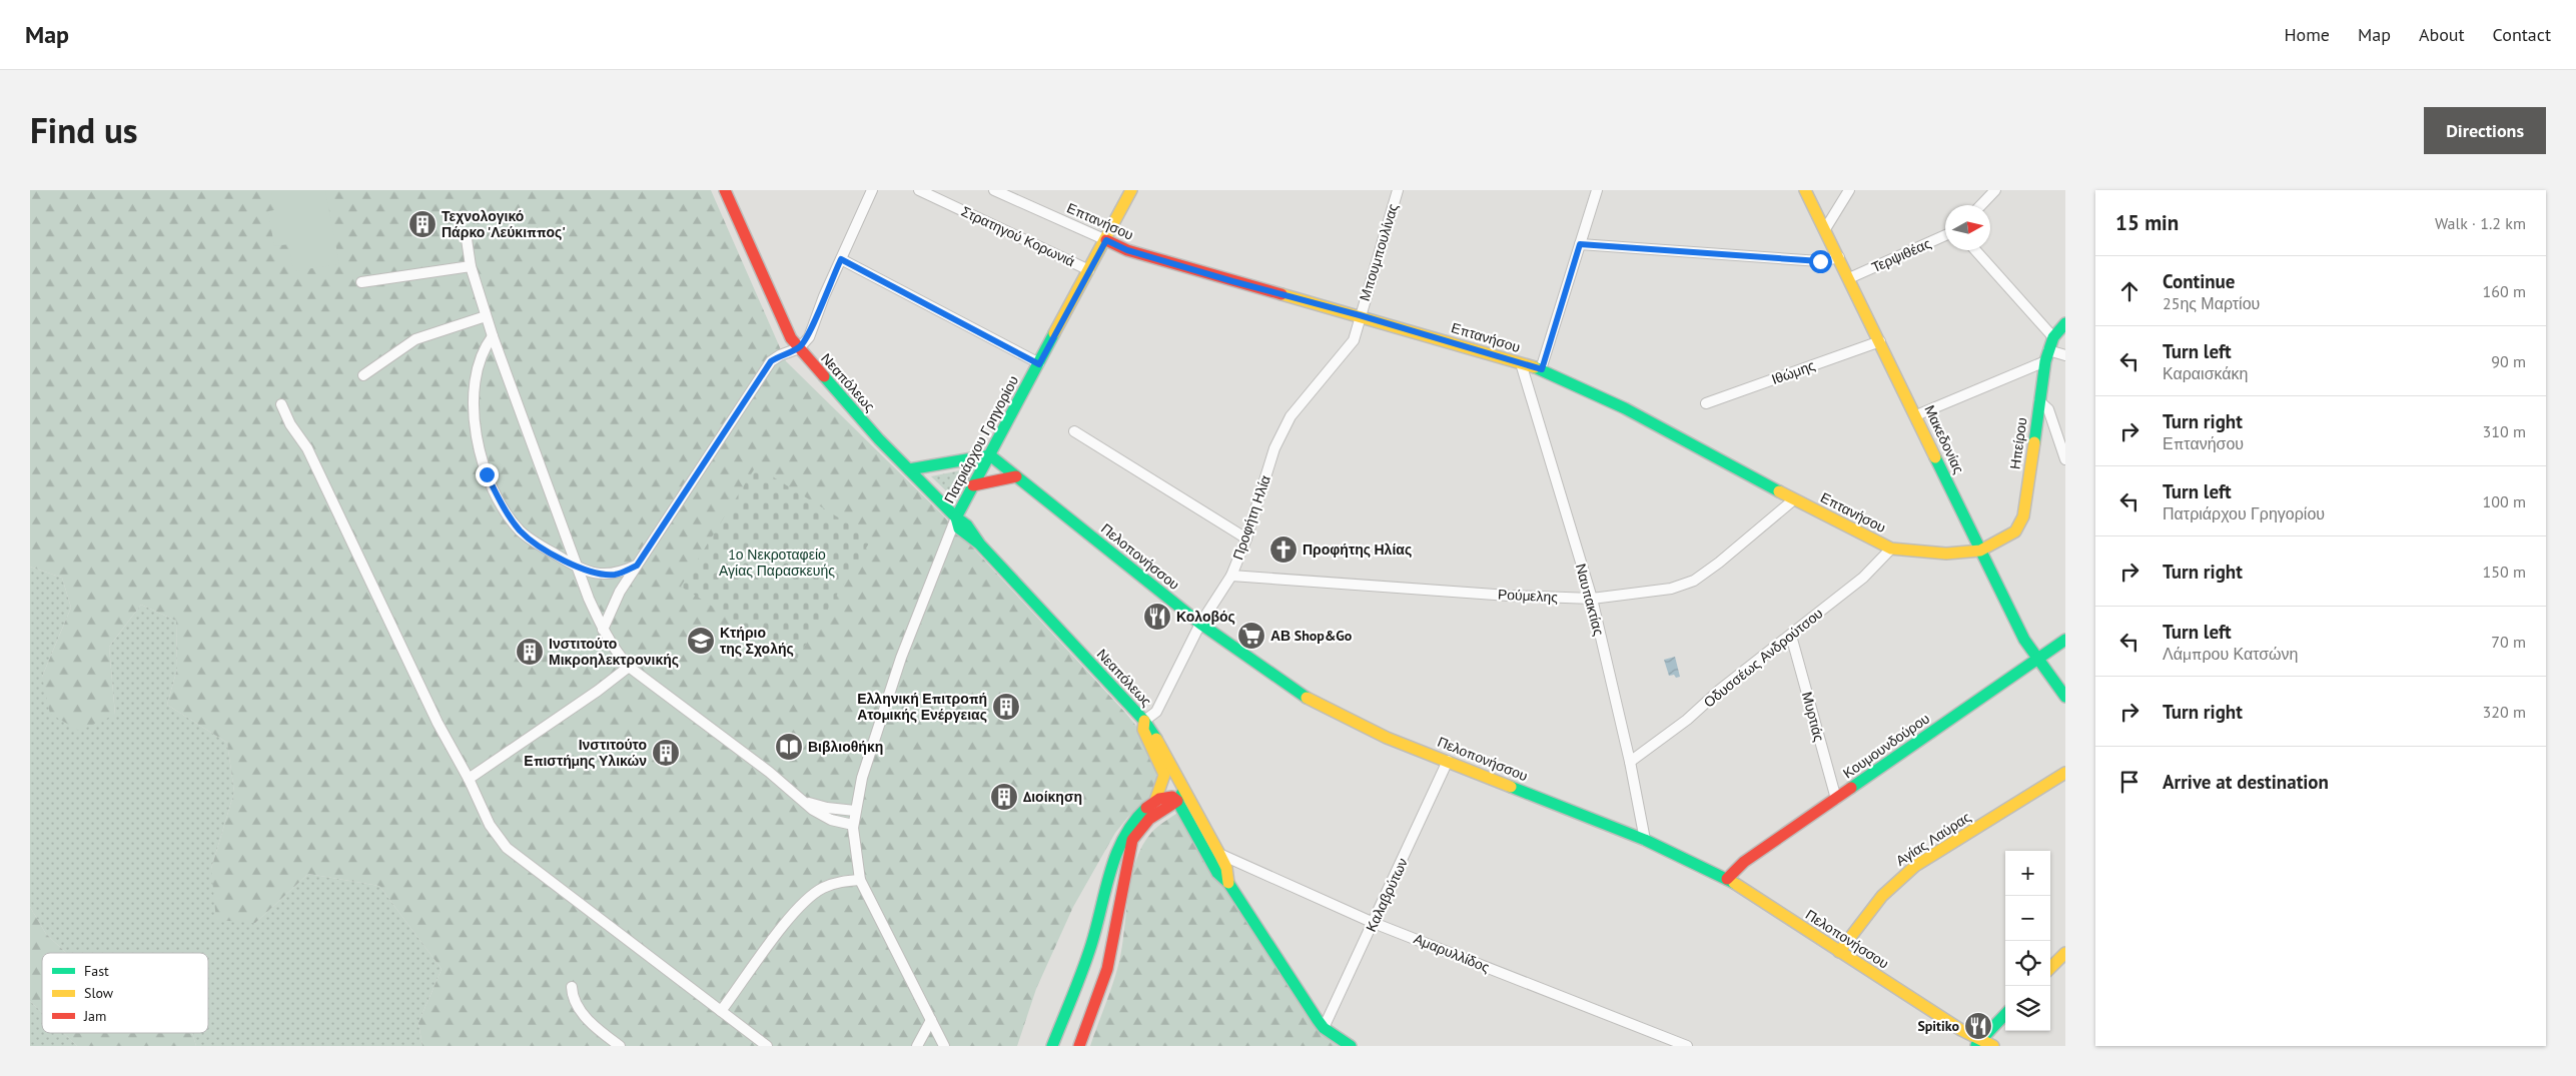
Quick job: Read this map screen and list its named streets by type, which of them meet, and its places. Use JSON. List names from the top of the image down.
{
  "streets": {
    "main road": [
      "Επτανήσου",
      "Νεαπόλεως",
      "Πατριάρχου Γρηγορίου",
      "Μακεδονίας",
      "Ηπείρου",
      "Πελοπονήσσου",
      "Κουμουνδούρου",
      "Αγίας Λαύρας"
    ],
    "street": [
      "Στρατηγού Κορωνιά",
      "Μπουμπουλίνας",
      "Τερψιθέας",
      "Ιθώμης",
      "Προφήτη Ηλία",
      "Ρούμελης",
      "Ναυπακτίας",
      "Οδυσσέως Ανδρούτσου",
      "Μυρτιάς",
      "Καλαβρύτων",
      "Αμαρυλλίδος"
    ]
  },
  "crossings": [
    ["Επτανήσου", "Μπουμπουλίνας"],
    ["Επτανήσου", "Πατριάρχου Γρηγορίου"],
    ["Επτανήσου", "Μακεδονίας"],
    ["Επτανήσου", "Ηπείρου"],
    ["Επτανήσου", "Προφήτη Ηλία"],
    ["Επτανήσου", "Ρούμελης"],
    ["Επτανήσου", "Ναυπακτίας"],
    ["Επτανήσου", "Οδυσσέως Ανδρούτσου"],
    ["Στρατηγού Κορωνιά", "Πατριάρχου Γρηγορίου"],
    ["Μπουμπουλίνας", "Προφήτη Ηλία"],
    ["Τερψιθέας", "Μακεδονίας"],
    ["Ιθώμης", "Μακεδονίας"],
    ["Νεαπόλεως", "Πατριάρχου Γρηγορίου"],
    ["Νεαπόλεως", "Προφήτη Ηλία"],
    ["Νεαπόλεως", "Αμαρυλλίδος"],
    ["Πατριάρχου Γρηγορίου", "Πελοπονήσσου"],
    ["Μακεδονίας", "Ηπείρου"],
    ["Μακεδονίας", "Κουμουνδούρου"],
    ["Προφήτη Ηλία", "Πελοπονήσσου"],
    ["Προφήτη Ηλία", "Ρούμελης"],
    ["Πελοπονήσσου", "Ναυπακτίας"],
    ["Πελοπονήσσου", "Κουμουνδούρου"],
    ["Πελοπονήσσου", "Αγίας Λαύρας"],
    ["Πελοπονήσσου", "Καλαβρύτων"],
    ["Ρούμελης", "Ναυπακτίας"],
    ["Ναυπακτίας", "Οδυσσέως Ανδρούτσου"],
    ["Οδυσσέως Ανδρούτσου", "Μυρτιάς"],
    ["Μυρτιάς", "Κουμουνδούρου"],
    ["Καλαβρύτων", "Αμαρυλλίδος"]
  ],
  "parks": ["1ο Νεκροταφείο Αγίας Παρασκευής"],
  "places": {
    "building": [
      "Τεχνολογικό Πάρκο 'Λεύκιππος'",
      "Ινστιτούτο Μικροηλεκτρονικής",
      "Ελληνική Επιτροπή Ατομικής Ενέργειας",
      "Ινστιτούτο Επιστήμης Υλικών",
      "Διοίκηση"
    ],
    "church": ["Προφήτης Ηλίας"],
    "restaurant": ["Κολοβός", "Spitiko"],
    "supermarket": ["ΑΒ Shop&Go"],
    "school or university": ["Κτήριο της Σχολής"],
    "library": ["Βιβλιοθήκη"]
  },
  "legend": ["Fast", "Slow", "Jam"],
  "north": "right",
  "page": {
    "header": "Map",
    "nav": [
      "Home",
      "Map",
      "About",
      "Contact"
    ],
    "title": "Find us",
    "buttons": "Directions",
    "heading": ["15 min", "Walk · 1.2 km"],
    "list": [
      ["Continue", "25ης Μαρτίου", "160 m"],
      ["Turn left", "Καραισκάκη", "90 m"],
      ["Turn right", "Επτανήσου", "310 m"],
      ["Turn left", "Πατριάρχου Γρηγορίου", "100 m"],
      ["Turn right", "150 m"],
      ["Turn left", "Λάμπρου Κατσώνη", "70 m"],
      ["Turn right", "320 m"],
      "Arrive at destination"
    ],
    "map_buttons": ["+", "−"]
  }
}
